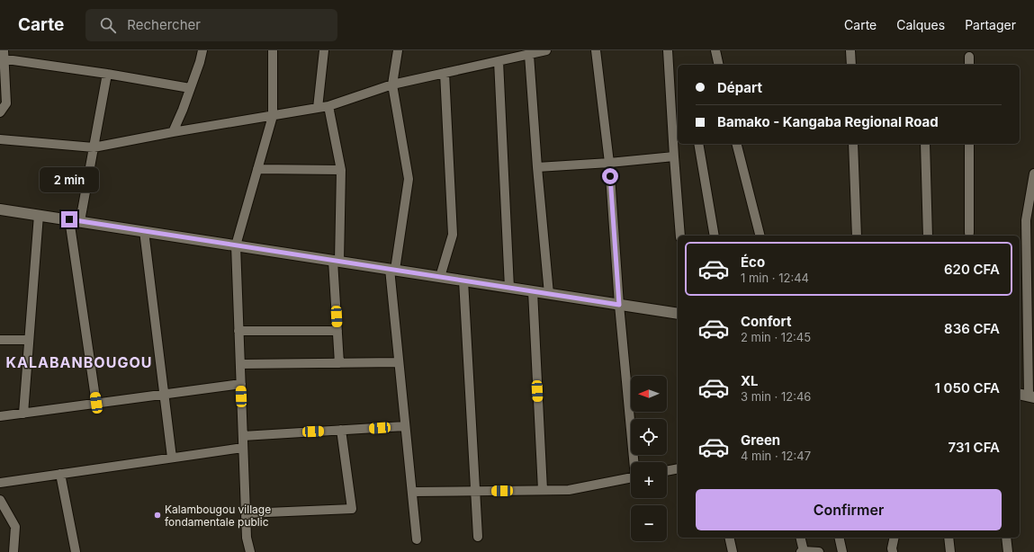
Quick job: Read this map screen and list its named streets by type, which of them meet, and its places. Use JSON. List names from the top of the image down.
{
  "districts": ["KALABANBOUGOU"],
  "places": ["Kalambougou village fondamentale public"],
  "north": "left",
  "page": {
    "header": "Carte",
    "search": "Rechercher",
    "nav": ["Carte", "Calques", "Partager"],
    "banner": ["Départ", "Bamako - Kangaba Regional Road"],
    "bubble": "2 min",
    "list": [
      {
        "name": "Éco",
        "note": "1 min · 12:44",
        "value": "620 CFA"
      },
      {
        "name": "Confort",
        "note": "2 min · 12:45",
        "value": "836 CFA"
      },
      {
        "name": "XL",
        "note": "3 min · 12:46",
        "value": "1 050 CFA"
      },
      {
        "name": "Green",
        "note": "4 min · 12:47",
        "value": "731 CFA"
      }
    ],
    "map_buttons": ["+", "−"],
    "buttons": "Confirmer"
  }
}
